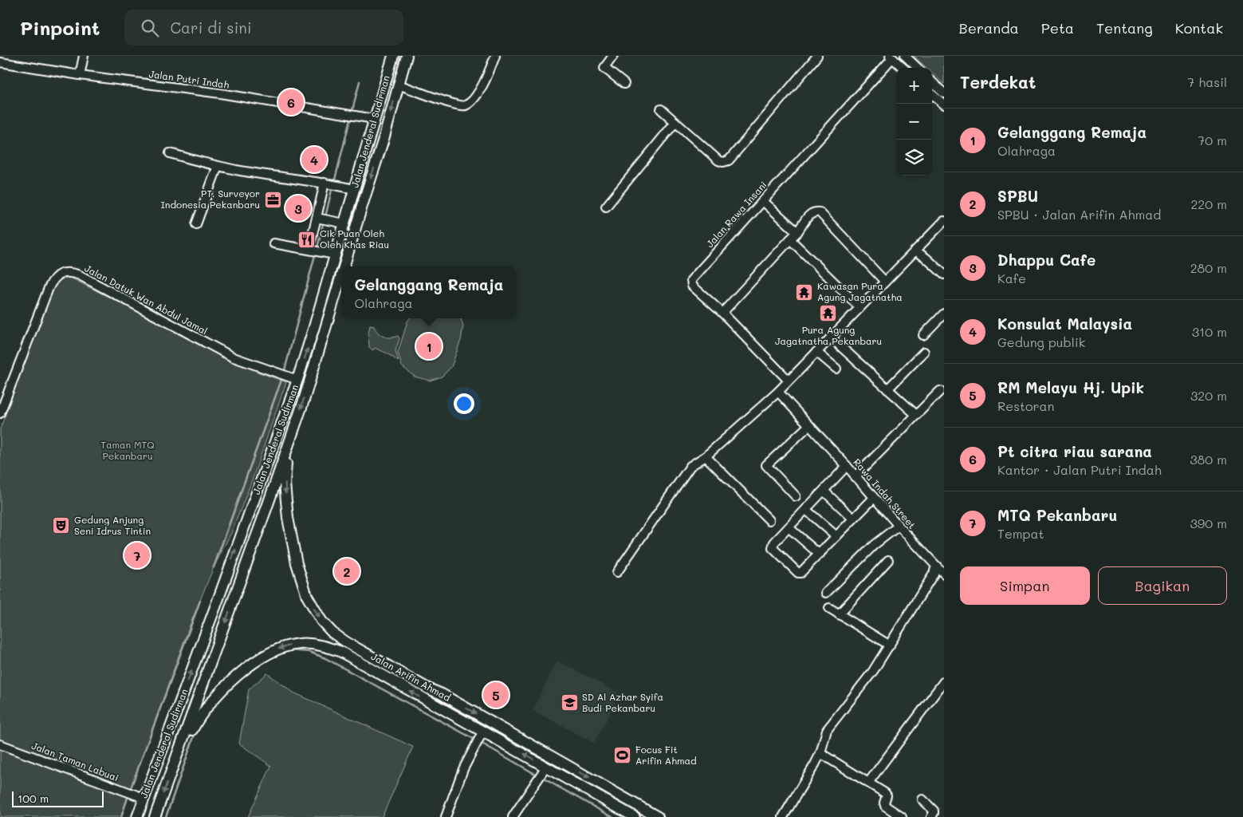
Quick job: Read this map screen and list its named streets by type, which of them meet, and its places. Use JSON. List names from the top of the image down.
{
  "streets": {
    "main road": ["Jalan Jenderal Sudirman", "Jalan Arifin Ahmad"],
    "street": [
      "Jalan Putri Indah",
      "Jalan Rawa Insani",
      "Jalan Datuk Wan Abdul Jamal",
      "Rawa Indah Street",
      "Jalan Taman Labuai"
    ]
  },
  "crossings": [
    ["Jalan Putri Indah", "Jalan Jenderal Sudirman"],
    ["Jalan Jenderal Sudirman", "Jalan Datuk Wan Abdul Jamal"],
    ["Jalan Jenderal Sudirman", "Jalan Arifin Ahmad"],
    ["Jalan Jenderal Sudirman", "Jalan Taman Labuai"]
  ],
  "parks": ["Taman MTQ Pekanbaru"],
  "places": {
    "office": ["PT. Surveyor Indonesia Pekanbaru"],
    "restaurant": ["Cik Puan Oleh Oleh Khas Riau"],
    "temple": ["Kawasan Pura Agung Jagatnatha", "Pura Agung Jagatnatha Pekanbaru"],
    "theatre": ["Gedung Anjung Seni Idrus Tintin"],
    "school or university": ["SD Al Azhar Syifa Budi Pekanbaru"],
    "sports": ["Focus Fit Arifin Ahmad"]
  },
  "scale_bar": "100 m",
  "page": {
    "header": "Pinpoint",
    "search": "Cari di sini",
    "nav": [
      "Beranda",
      "Peta",
      "Tentang",
      "Kontak"
    ],
    "heading": ["Terdekat", "7 hasil"],
    "map_buttons": ["+", "−"],
    "pins": [
      "6",
      "4",
      "3",
      "1",
      "7",
      "2",
      "5"
    ],
    "list": [
      {
        "mark": "1",
        "name": "Gelanggang Remaja",
        "note": "Olahraga",
        "value": "70 m"
      },
      {
        "mark": "2",
        "name": "SPBU",
        "note": "SPBU · Jalan Arifin Ahmad",
        "value": "220 m"
      },
      {
        "mark": "3",
        "name": "Dhappu Cafe",
        "note": "Kafe",
        "value": "280 m"
      },
      {
        "mark": "4",
        "name": "Konsulat Malaysia",
        "note": "Gedung publik",
        "value": "310 m"
      },
      {
        "mark": "5",
        "name": "RM Melayu Hj. Upik",
        "note": "Restoran",
        "value": "320 m"
      },
      {
        "mark": "6",
        "name": "Pt citra riau sarana",
        "note": "Kantor · Jalan Putri Indah",
        "value": "380 m"
      },
      {
        "mark": "7",
        "name": "MTQ Pekanbaru",
        "note": "Tempat",
        "value": "390 m"
      }
    ],
    "popup": ["Gelanggang Remaja", "Olahraga"],
    "buttons": ["Simpan", "Bagikan"],
    "scale": "100 m"
  }
}
